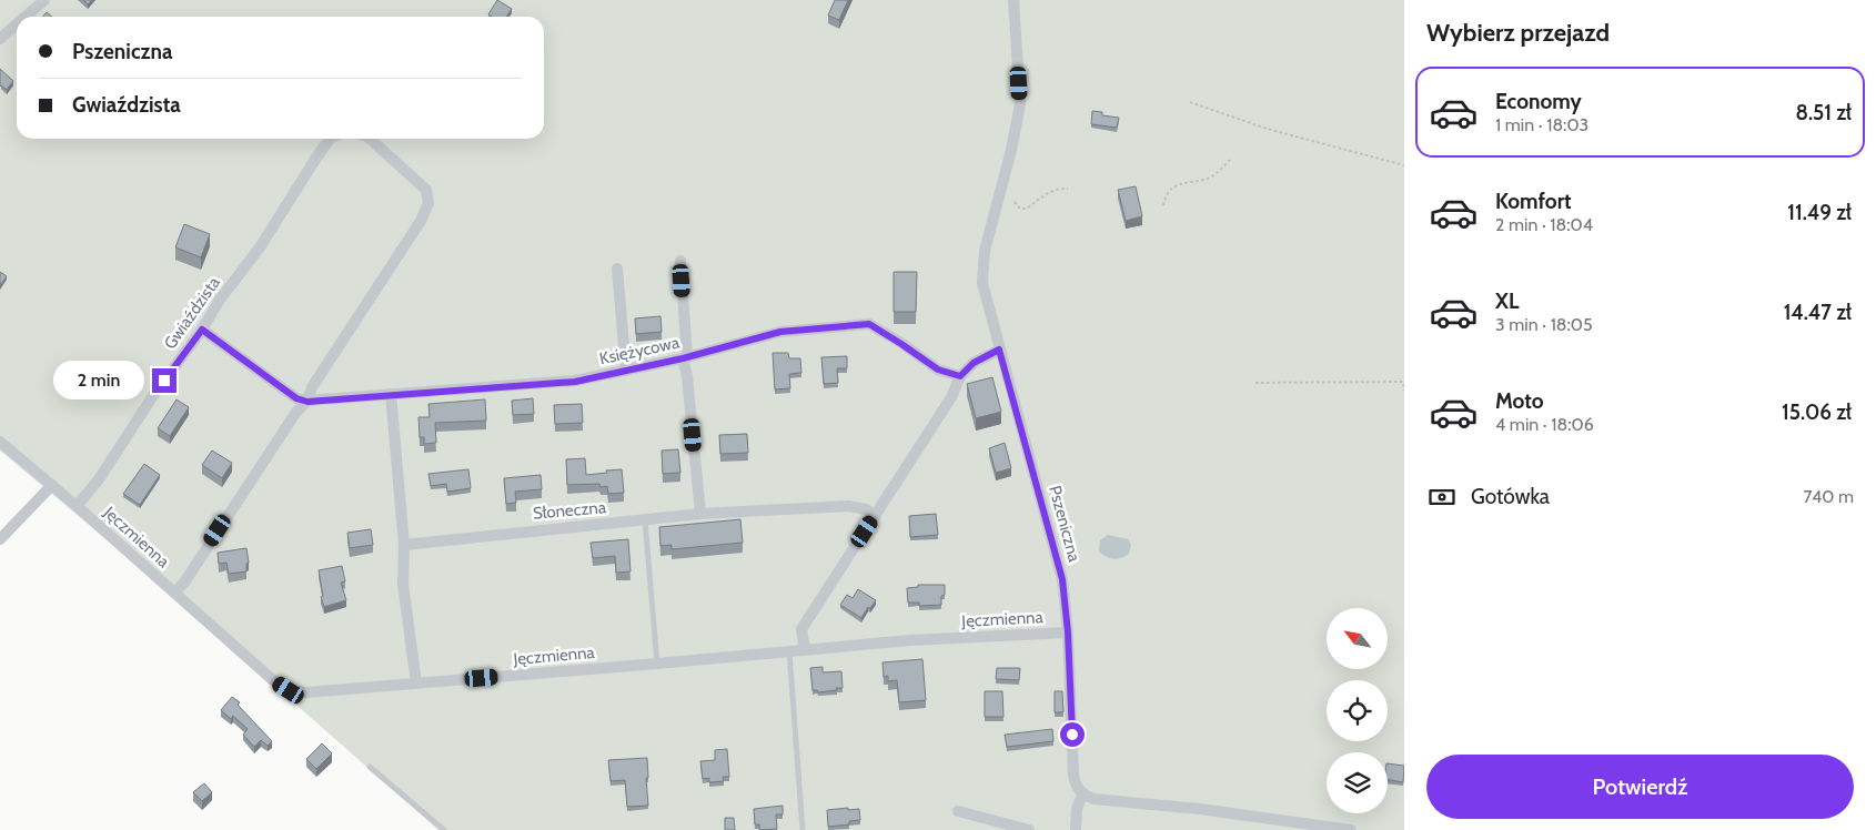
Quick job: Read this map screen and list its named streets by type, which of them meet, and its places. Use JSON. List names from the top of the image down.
{
  "streets": {
    "street": [
      "Gwiaździsta",
      "Księżycowa",
      "Słoneczna",
      "Pszeniczna",
      "Jęczmienna"
    ]
  },
  "crossings": [
    ["Gwiaździsta", "Jęczmienna"],
    ["Pszeniczna", "Jęczmienna"]
  ],
  "north": "top left",
  "page": {
    "heading": "Wybierz przejazd",
    "banner": ["Pszeniczna", "Gwiaździsta"],
    "list": [
      {
        "name": "Economy",
        "note": "1 min · 18:03",
        "value": "8.51 zł"
      },
      {
        "name": "Komfort",
        "note": "2 min · 18:04",
        "value": "11.49 zł"
      },
      {
        "name": "XL",
        "note": "3 min · 18:05",
        "value": "14.47 zł"
      },
      {
        "name": "Moto",
        "note": "4 min · 18:06",
        "value": "15.06 zł"
      }
    ],
    "bubble": "2 min",
    "pay": ["Gotówka", "740 m"],
    "buttons": "Potwierdź"
  }
}
